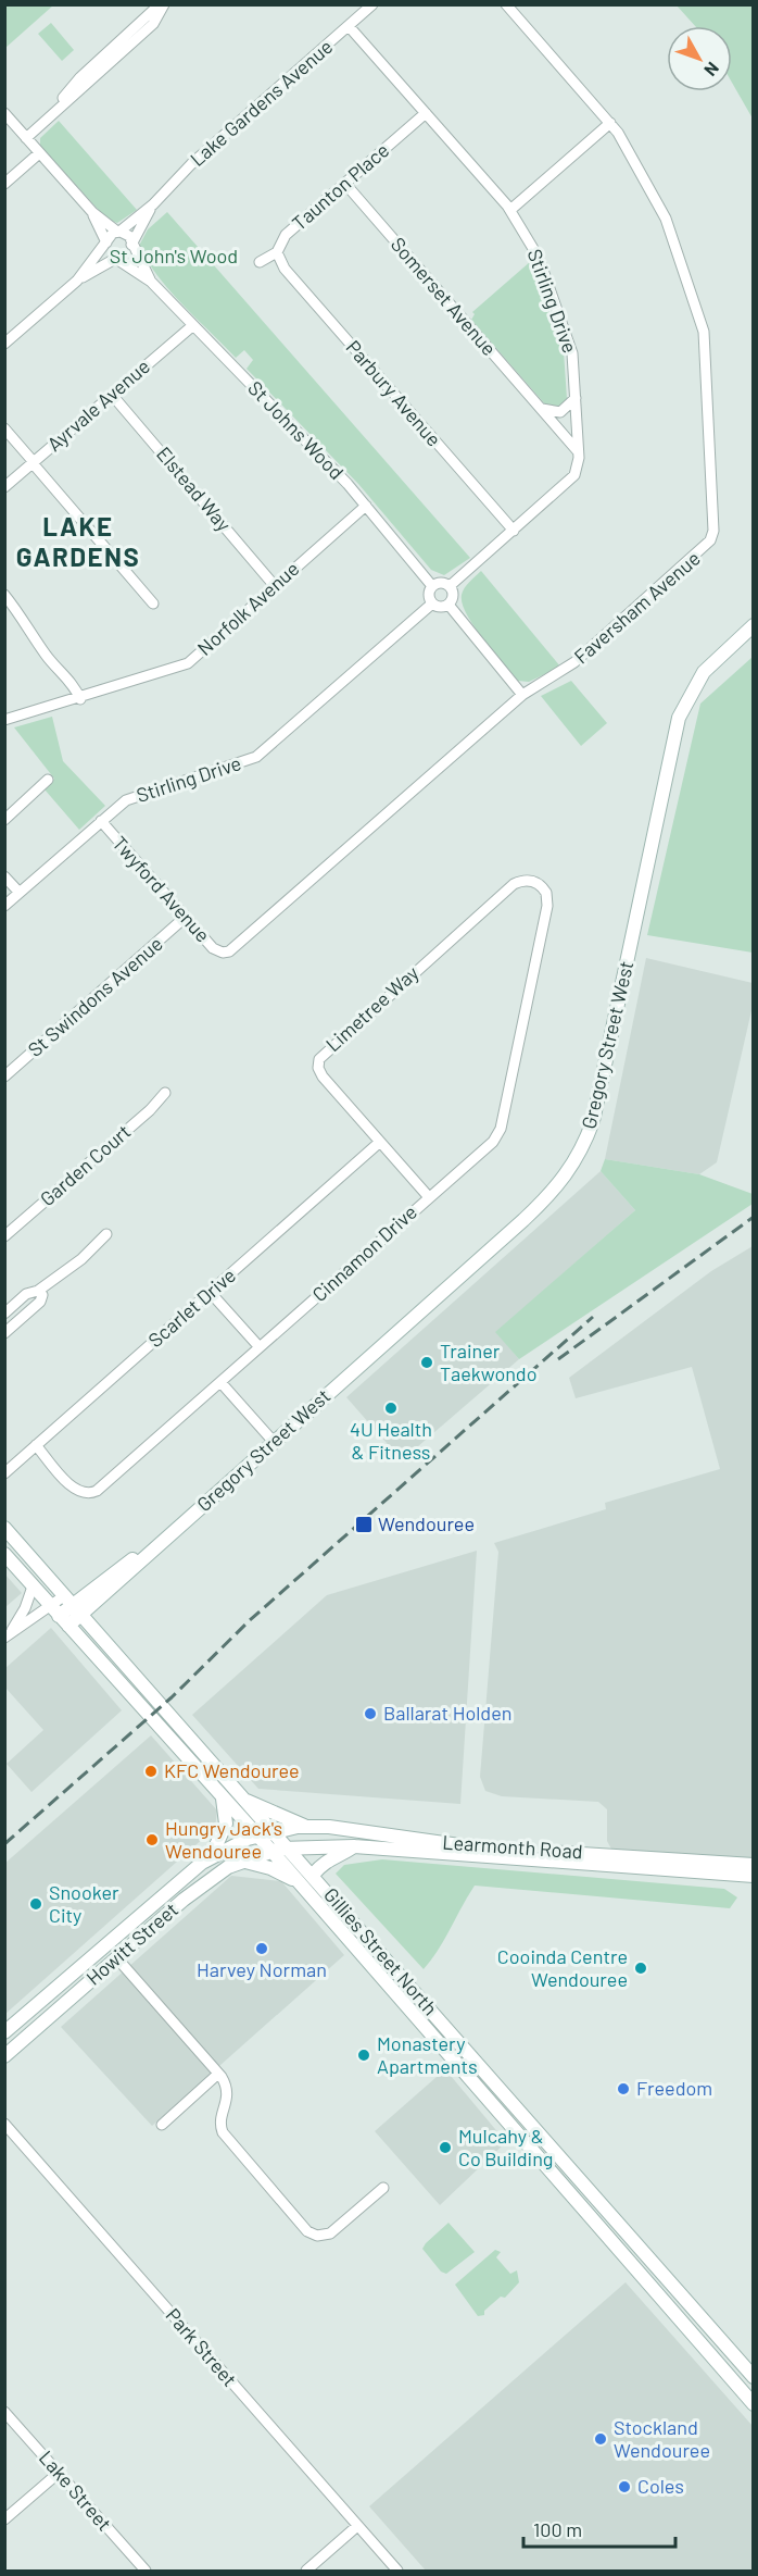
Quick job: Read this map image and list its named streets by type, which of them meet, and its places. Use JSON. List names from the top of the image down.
{
  "streets": {
    "main road": [
      "Gregory Street West",
      "Learmonth Road",
      "Howitt Street",
      "Gillies Street North"
    ],
    "street": [
      "Lake Gardens Avenue",
      "Taunton Place",
      "Somerset Avenue",
      "Stirling Drive",
      "Parbury Avenue",
      "Ayrvale Avenue",
      "St Johns Wood",
      "Elstead Way",
      "Faversham Avenue",
      "Norfolk Avenue",
      "Twyford Avenue",
      "St Swindons Avenue",
      "Limetree Way",
      "Garden Court",
      "Cinnamon Drive",
      "Scarlet Drive",
      "Park Street",
      "Lake Street"
    ]
  },
  "crossings": [
    ["Lake Gardens Avenue", "Stirling Drive"],
    ["Lake Gardens Avenue", "St Johns Wood"],
    ["Taunton Place", "Somerset Avenue"],
    ["Taunton Place", "Stirling Drive"],
    ["Taunton Place", "Parbury Avenue"],
    ["Somerset Avenue", "Stirling Drive"],
    ["Stirling Drive", "Parbury Avenue"],
    ["Stirling Drive", "St Johns Wood"],
    ["Stirling Drive", "Twyford Avenue"],
    ["Ayrvale Avenue", "St Johns Wood"],
    ["Ayrvale Avenue", "Elstead Way"],
    ["St Johns Wood", "Norfolk Avenue"],
    ["Elstead Way", "Norfolk Avenue"],
    ["Faversham Avenue", "Twyford Avenue"],
    ["Twyford Avenue", "St Swindons Avenue"],
    ["Limetree Way", "Cinnamon Drive"],
    ["Limetree Way", "Scarlet Drive"],
    ["Gregory Street West", "Gillies Street North"],
    ["Cinnamon Drive", "Scarlet Drive"],
    ["Learmonth Road", "Howitt Street"],
    ["Learmonth Road", "Gillies Street North"],
    ["Howitt Street", "Gillies Street North"]
  ],
  "districts": ["LAKE GARDENS"],
  "parks": ["St John's Wood"],
  "places": {
    "other": [
      "Trainer Taekwondo",
      "4U Health & Fitness",
      "Ballarat Holden",
      "KFC Wendouree",
      "Hungry Jack's Wendouree",
      "Snooker City",
      "Harvey Norman",
      "Cooinda Centre Wendouree",
      "Monastery Apartments",
      "Freedom",
      "Mulcahy & Co Building",
      "Stockland Wendouree",
      "Coles"
    ],
    "transit": ["Wendouree"]
  },
  "scale_bar": "100 m",
  "north": "bottom right"
}
